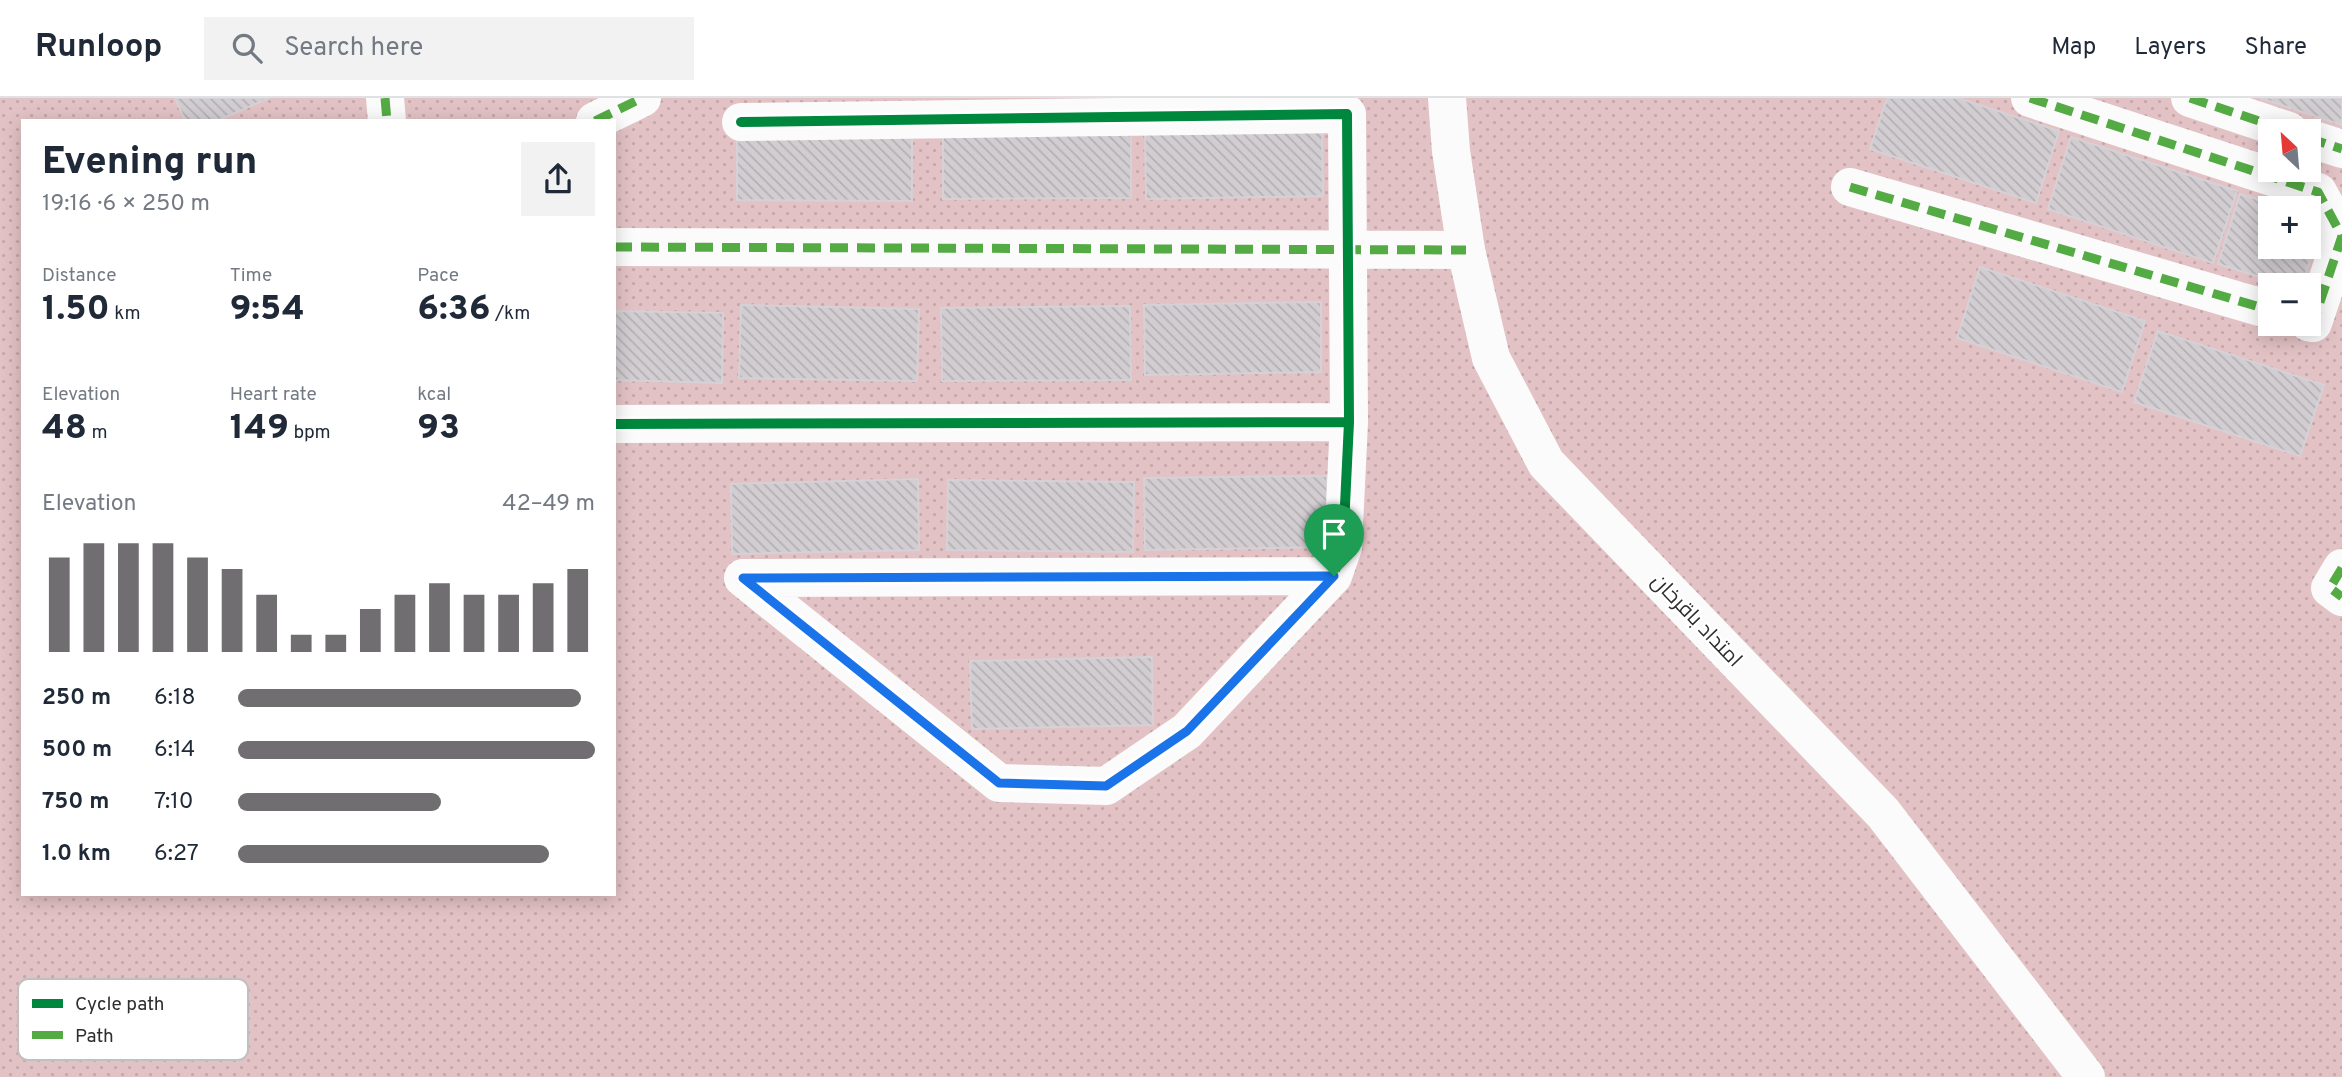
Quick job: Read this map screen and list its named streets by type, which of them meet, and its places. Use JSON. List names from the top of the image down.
{
  "streets": {
    "street": ["امتداد باقرخان"]
  },
  "legend": ["Cycle path", "Path"],
  "north": "top left",
  "page": {
    "header": "Runloop",
    "search": "Search here",
    "nav": ["Map", "Layers", "Share"],
    "map_buttons": ["+", "−"],
    "heading": ["Evening run", "19:16 · 6 × 250 m"],
    "stats": [
      ["Distance", "1.50 km"],
      ["Time", "9:54"],
      ["Pace", "6:36 /km"],
      ["Elevation", "48 m"],
      ["Heart rate", "149 bpm"],
      ["kcal", "93"]
    ],
    "chart": ["Elevation", "42–49 m"],
    "list": [
      {
        "name": "250 m",
        "note": "6:18"
      },
      {
        "name": "500 m",
        "note": "6:14"
      },
      {
        "name": "750 m",
        "note": "7:10"
      },
      {
        "name": "1.0 km",
        "note": "6:27"
      }
    ]
  }
}
